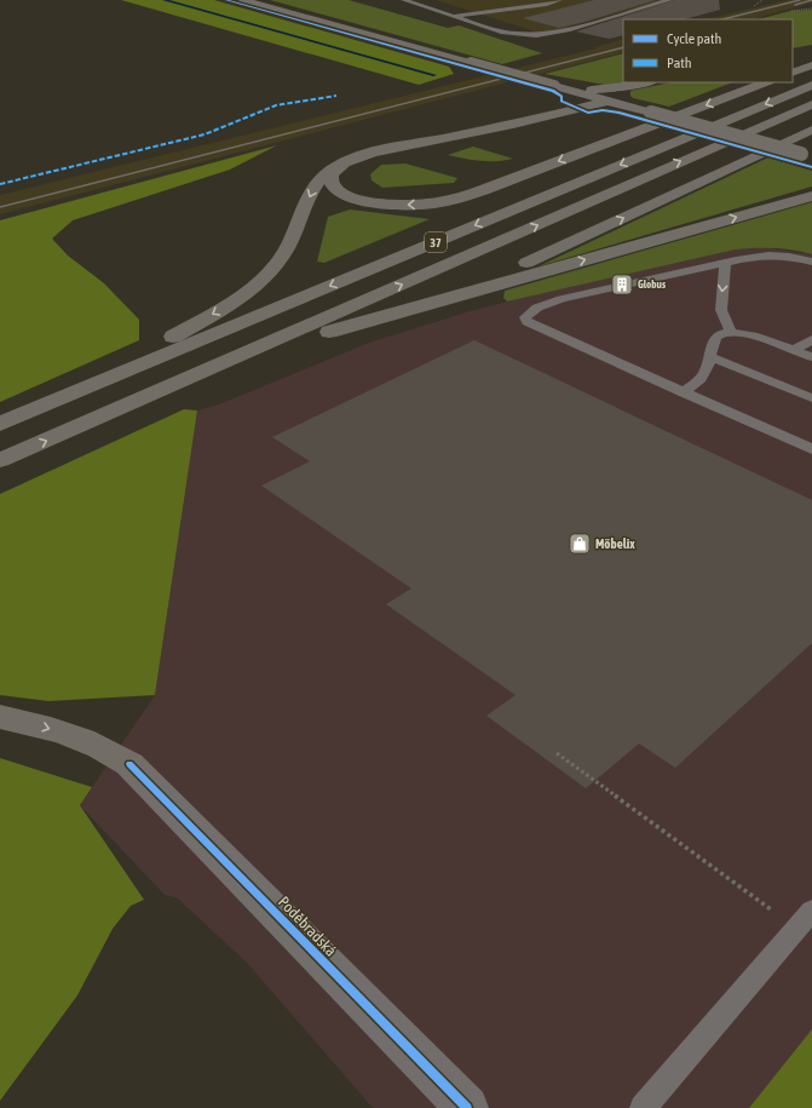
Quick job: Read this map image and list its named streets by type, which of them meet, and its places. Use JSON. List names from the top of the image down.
{
  "streets": {
    "main road": ["37"],
    "street": ["Poděbradská"]
  },
  "places": {
    "building": ["Globus"],
    "shop": ["Möbelix"]
  },
  "legend": ["Cycle path", "Path"]
}
